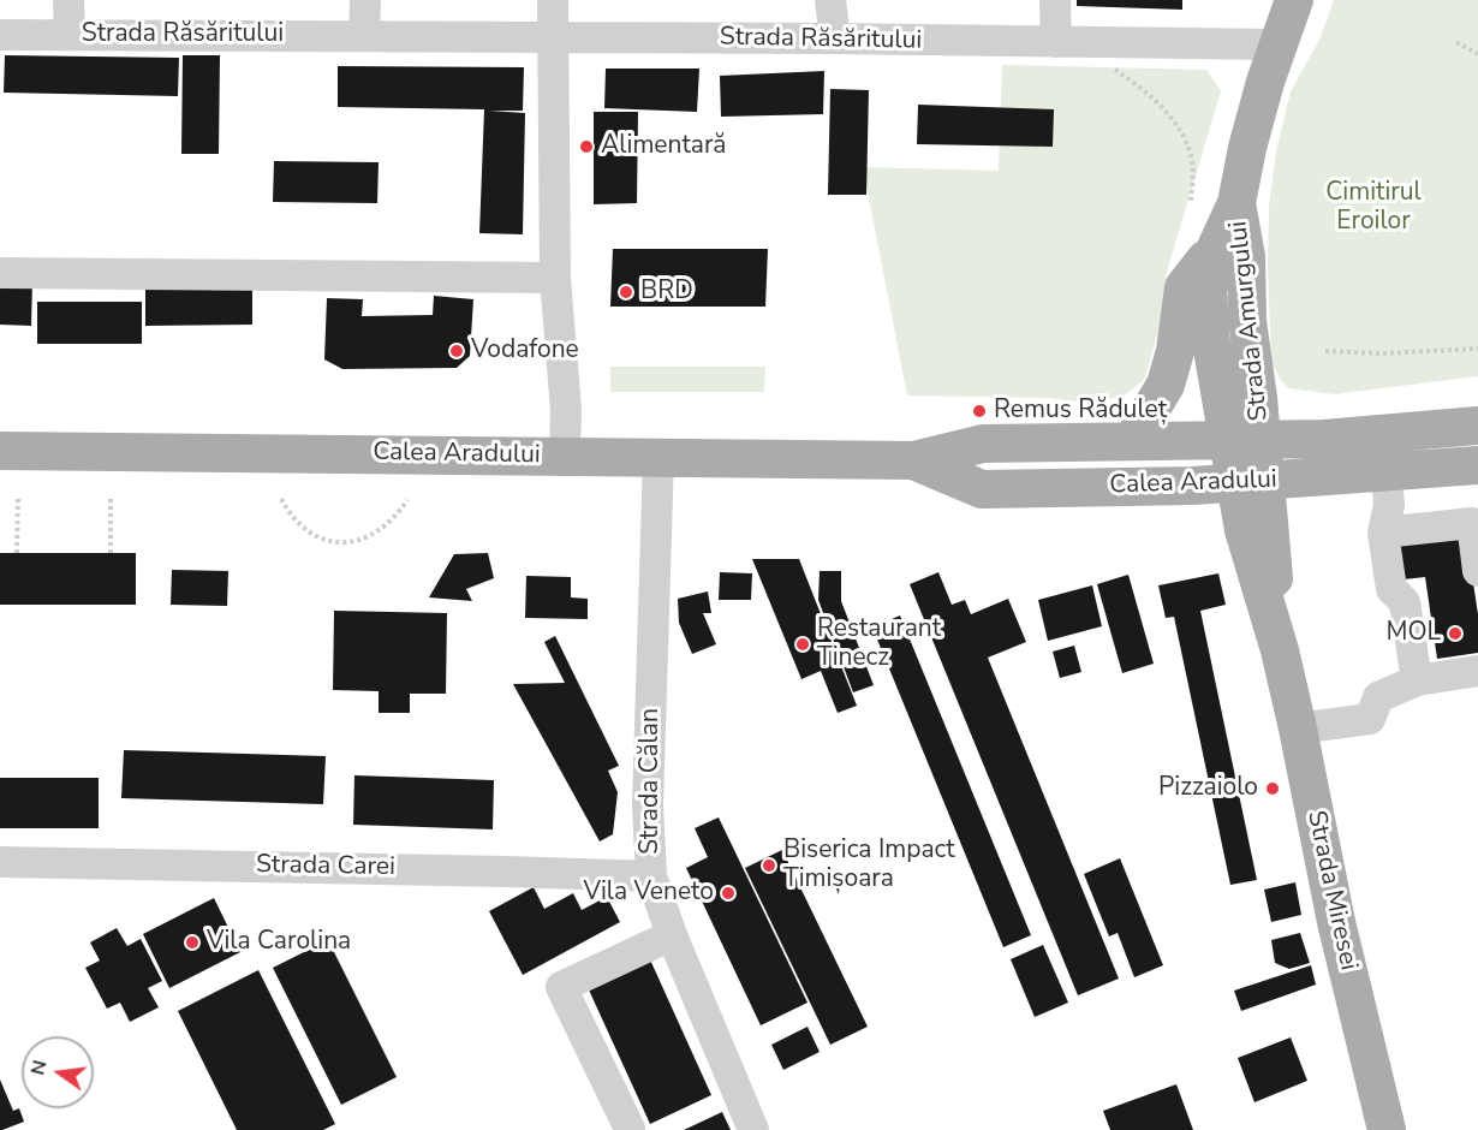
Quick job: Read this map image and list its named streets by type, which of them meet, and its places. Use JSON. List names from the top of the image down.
{
  "streets": {
    "main road": ["Strada Amurgului", "Calea Aradului", "Strada Miresei"],
    "street": ["Strada Răsăritului", "Strada Călan", "Strada Carei"]
  },
  "crossings": [
    ["Strada Răsăritului", "Strada Amurgului"],
    ["Strada Amurgului", "Calea Aradului"],
    ["Strada Amurgului", "Strada Miresei"],
    ["Calea Aradului", "Strada Călan"],
    ["Calea Aradului", "Strada Miresei"],
    ["Strada Călan", "Strada Carei"]
  ],
  "parks": ["Cimitirul Eroilor"],
  "places": [
    "Alimentară",
    "BRD",
    "Vodafone",
    "Remus Răduleț",
    "MOL",
    "Restaurant Tinecz",
    "Pizzaiolo",
    "Biserica Impact Timișoara",
    "Vila Veneto",
    "Vila Carolina"
  ],
  "north": "left"
}
